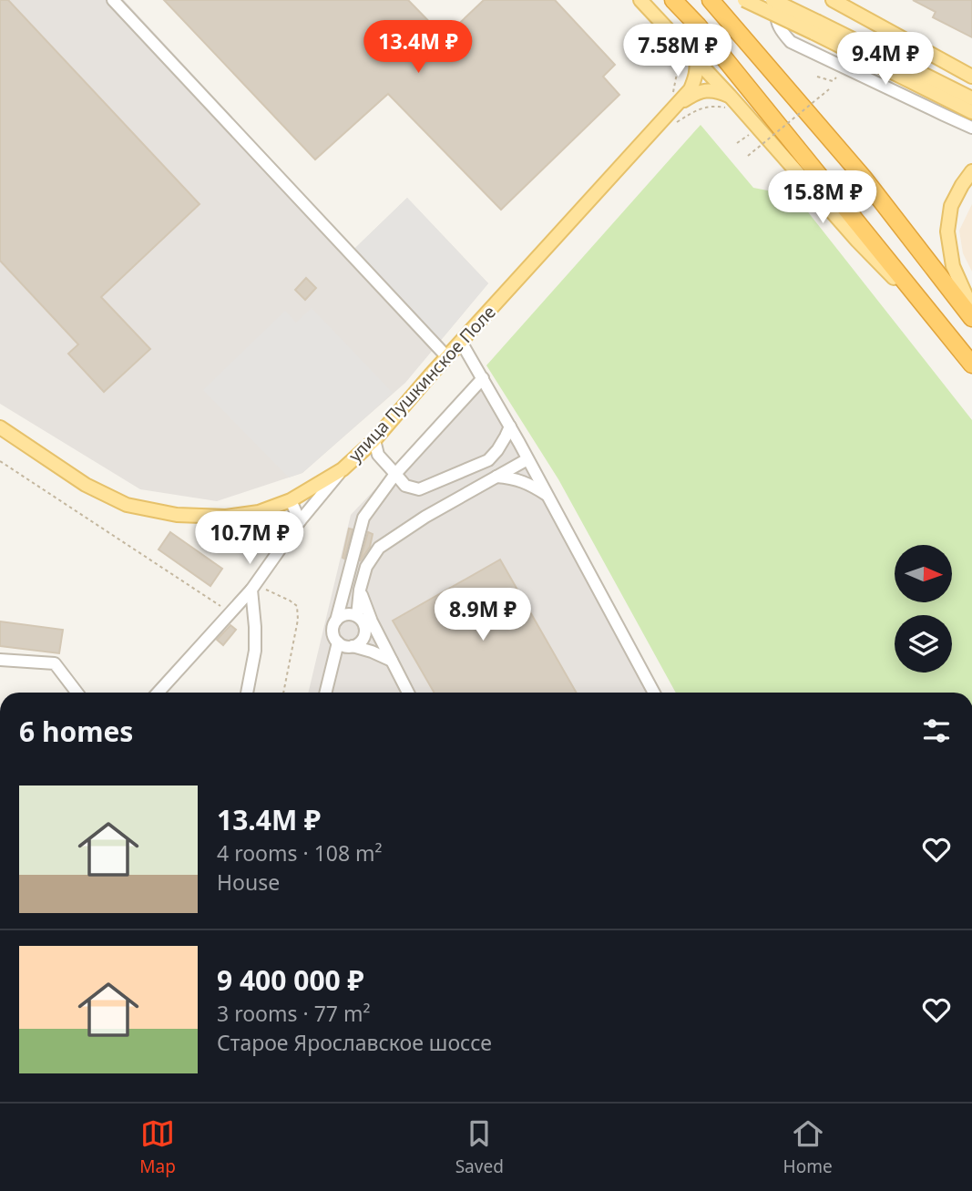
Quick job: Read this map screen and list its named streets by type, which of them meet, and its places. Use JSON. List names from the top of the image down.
{
  "streets": {
    "main road": ["улица Пушкинское Поле"]
  },
  "north": "right",
  "page": {
    "price": [
      "13.4M ₽",
      "7.58M ₽",
      "9.4M ₽",
      "15.8M ₽",
      "10.7M ₽",
      "8.9M ₽"
    ],
    "heading": "6 homes",
    "list": [
      {
        "name": "13.4M ₽",
        "note": "4 rooms · 108 m² · House"
      },
      {
        "name": "9 400 000 ₽",
        "note": "3 rooms · 77 m² · Старое Ярославское шоссе"
      }
    ],
    "tabs": ["Map", "Saved", "Home"]
  }
}
